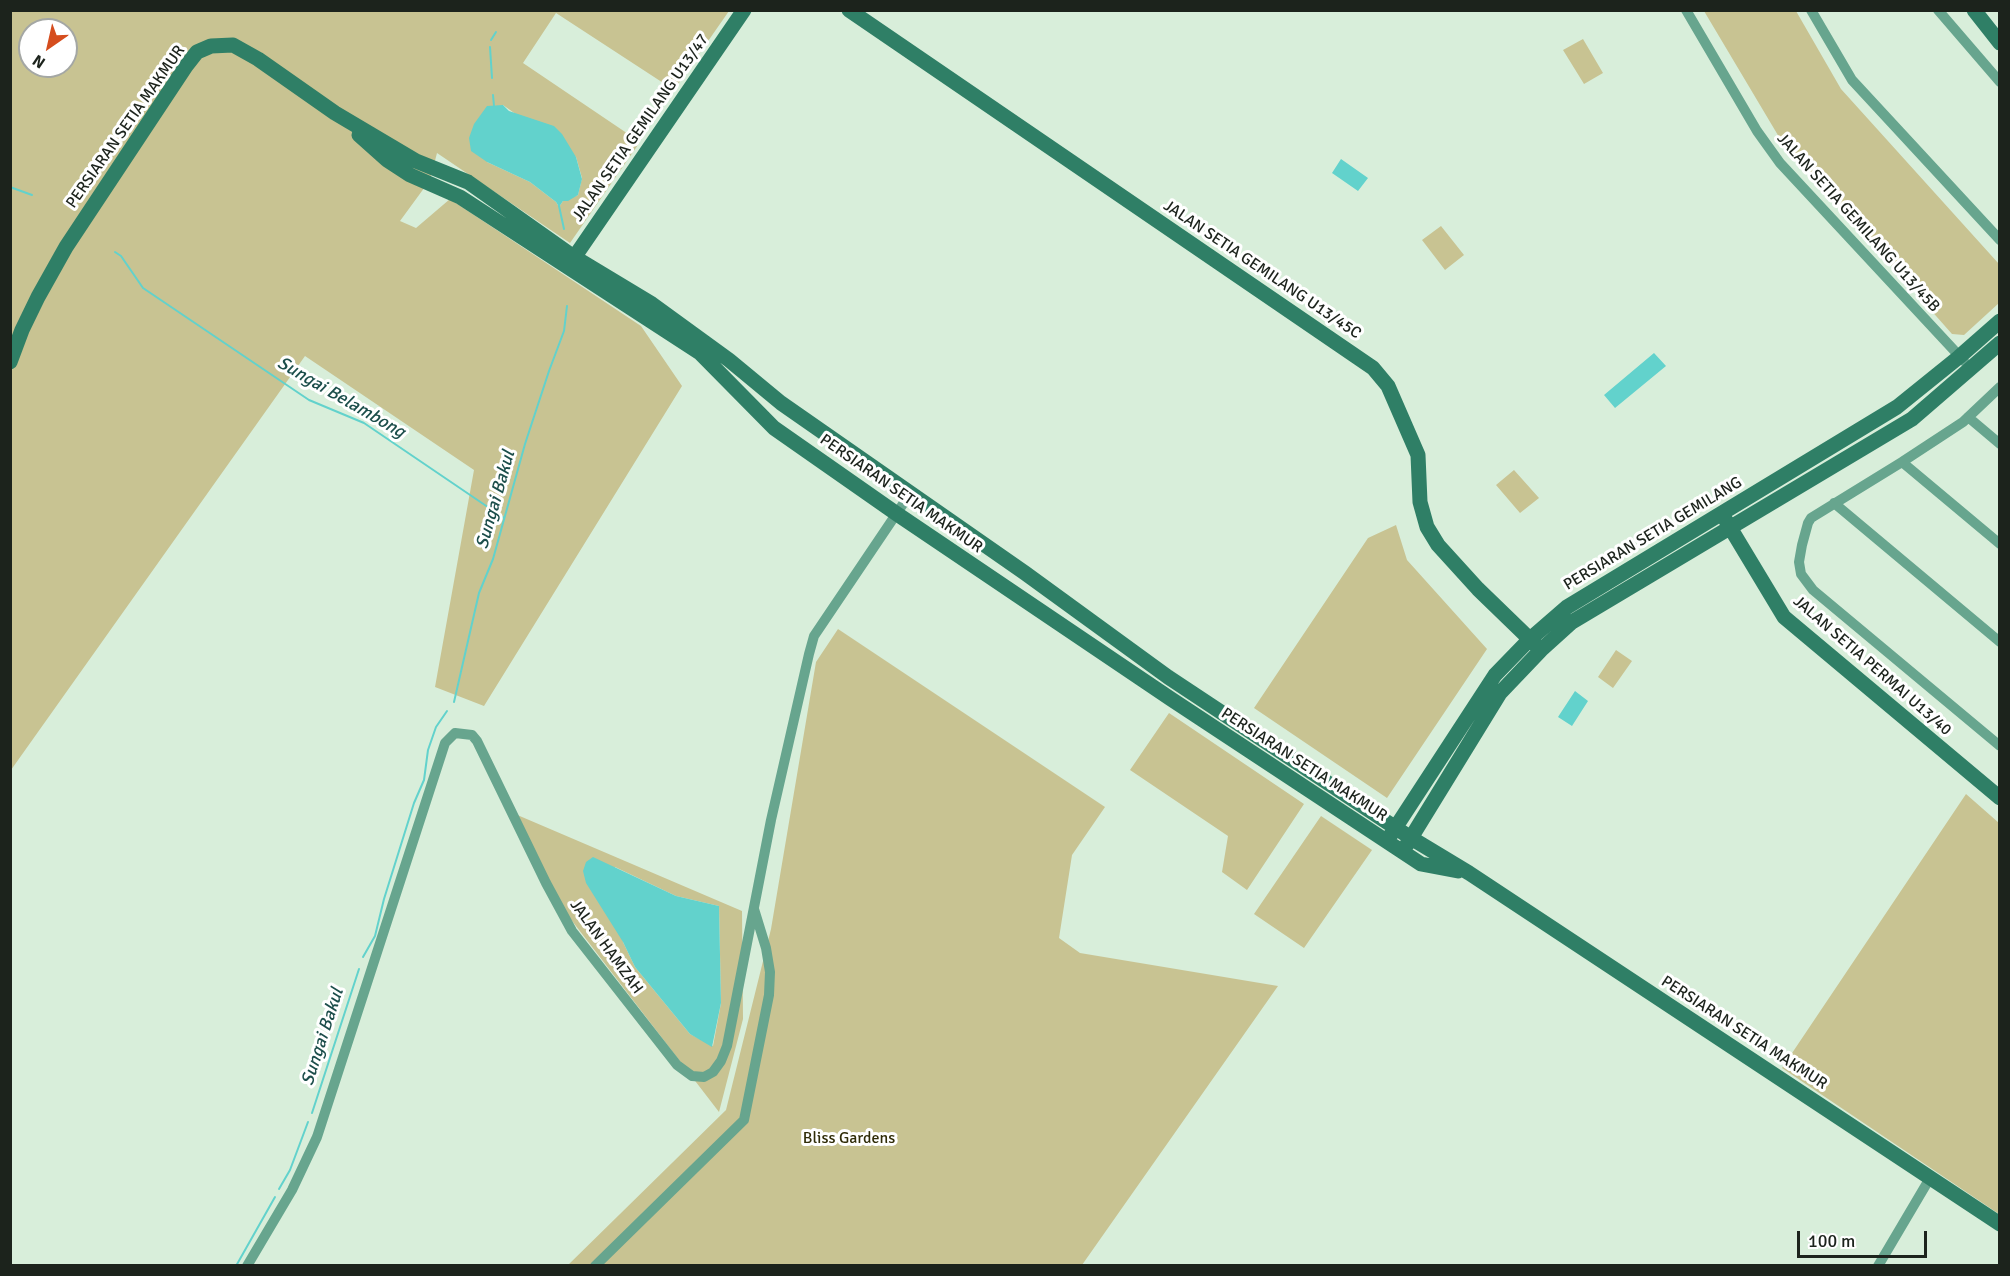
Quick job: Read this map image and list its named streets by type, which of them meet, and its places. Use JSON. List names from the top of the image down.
{
  "streets": {
    "street": [
      "PERSIARAN SETIA MAKMUR",
      "JALAN SETIA GEMILANG U13/47",
      "JALAN SETIA GEMILANG U13/45B",
      "JALAN SETIA GEMILANG U13/45C",
      "PERSIARAN SETIA GEMILANG",
      "JALAN SETIA PERMAI U13/40",
      "JALAN HAMZAH"
    ]
  },
  "crossings": [
    ["PERSIARAN SETIA MAKMUR", "JALAN SETIA GEMILANG U13/47"],
    ["PERSIARAN SETIA MAKMUR", "PERSIARAN SETIA GEMILANG"],
    ["PERSIARAN SETIA MAKMUR", "JALAN HAMZAH"],
    ["JALAN SETIA GEMILANG U13/45B", "PERSIARAN SETIA GEMILANG"],
    ["JALAN SETIA GEMILANG U13/45C", "PERSIARAN SETIA GEMILANG"],
    ["PERSIARAN SETIA GEMILANG", "JALAN SETIA PERMAI U13/40"]
  ],
  "water": ["Sungai Belambong", "Sungai Bakul"],
  "parks": ["Bliss Gardens"],
  "scale_bar": "100 m",
  "north": "bottom left"
}
